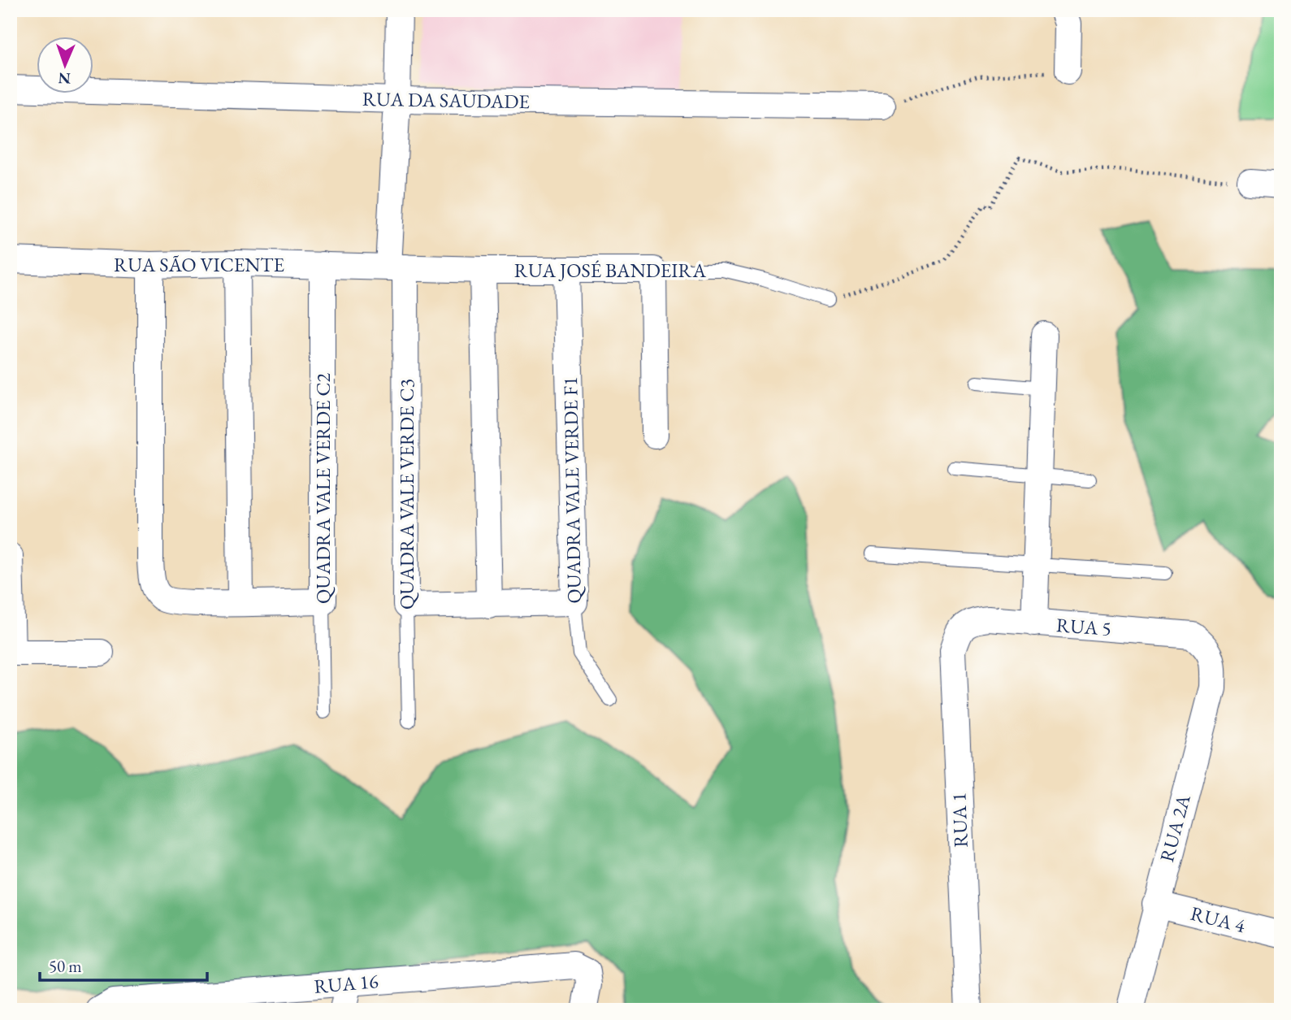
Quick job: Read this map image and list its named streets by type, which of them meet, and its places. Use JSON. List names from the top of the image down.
{
  "streets": {
    "street": [
      "RUA DA SAUDADE",
      "RUA SÃO VICENTE",
      "RUA JOSÉ BANDEIRA",
      "QUADRA VALE VERDE C2",
      "QUADRA VALE VERDE F1",
      "QUADRA VALE VERDE C3",
      "RUA 5",
      "RUA 1",
      "RUA 2A",
      "RUA 4",
      "RUA 16"
    ]
  },
  "crossings": [
    ["RUA DA SAUDADE", "QUADRA VALE VERDE C3"],
    ["RUA SÃO VICENTE", "RUA JOSÉ BANDEIRA"],
    ["RUA SÃO VICENTE", "QUADRA VALE VERDE C2"],
    ["RUA SÃO VICENTE", "QUADRA VALE VERDE C3"],
    ["RUA JOSÉ BANDEIRA", "QUADRA VALE VERDE F1"],
    ["RUA JOSÉ BANDEIRA", "QUADRA VALE VERDE C3"],
    ["RUA 5", "RUA 1"],
    ["RUA 5", "RUA 2A"],
    ["RUA 2A", "RUA 4"]
  ],
  "scale_bar": "50 m",
  "north": "bottom"
}
